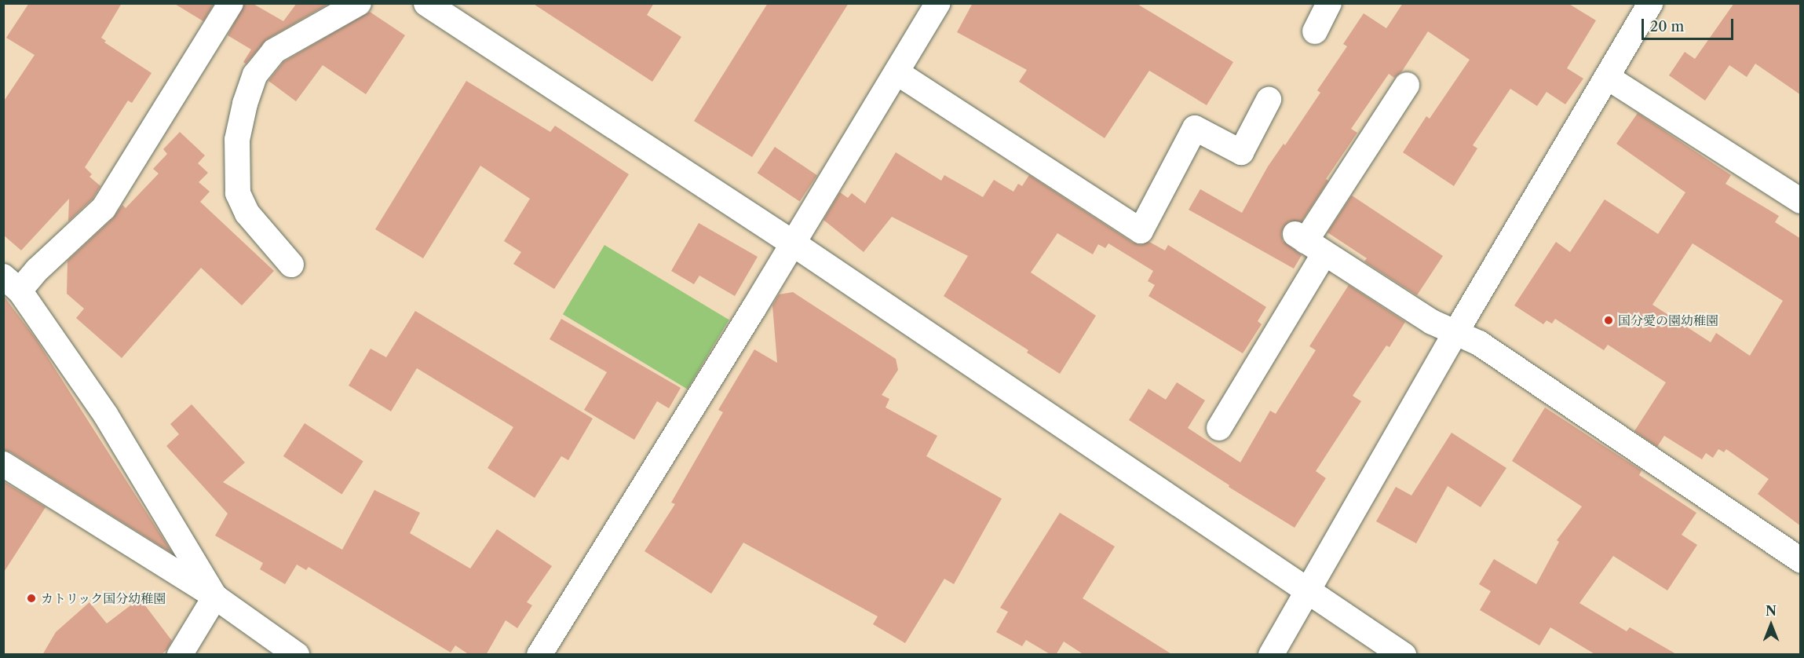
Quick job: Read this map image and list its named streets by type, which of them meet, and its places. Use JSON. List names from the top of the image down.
{
  "places": ["国分愛の園幼稚園", "カトリック国分幼稚園"],
  "scale_bar": "20 m",
  "north": "top"
}
